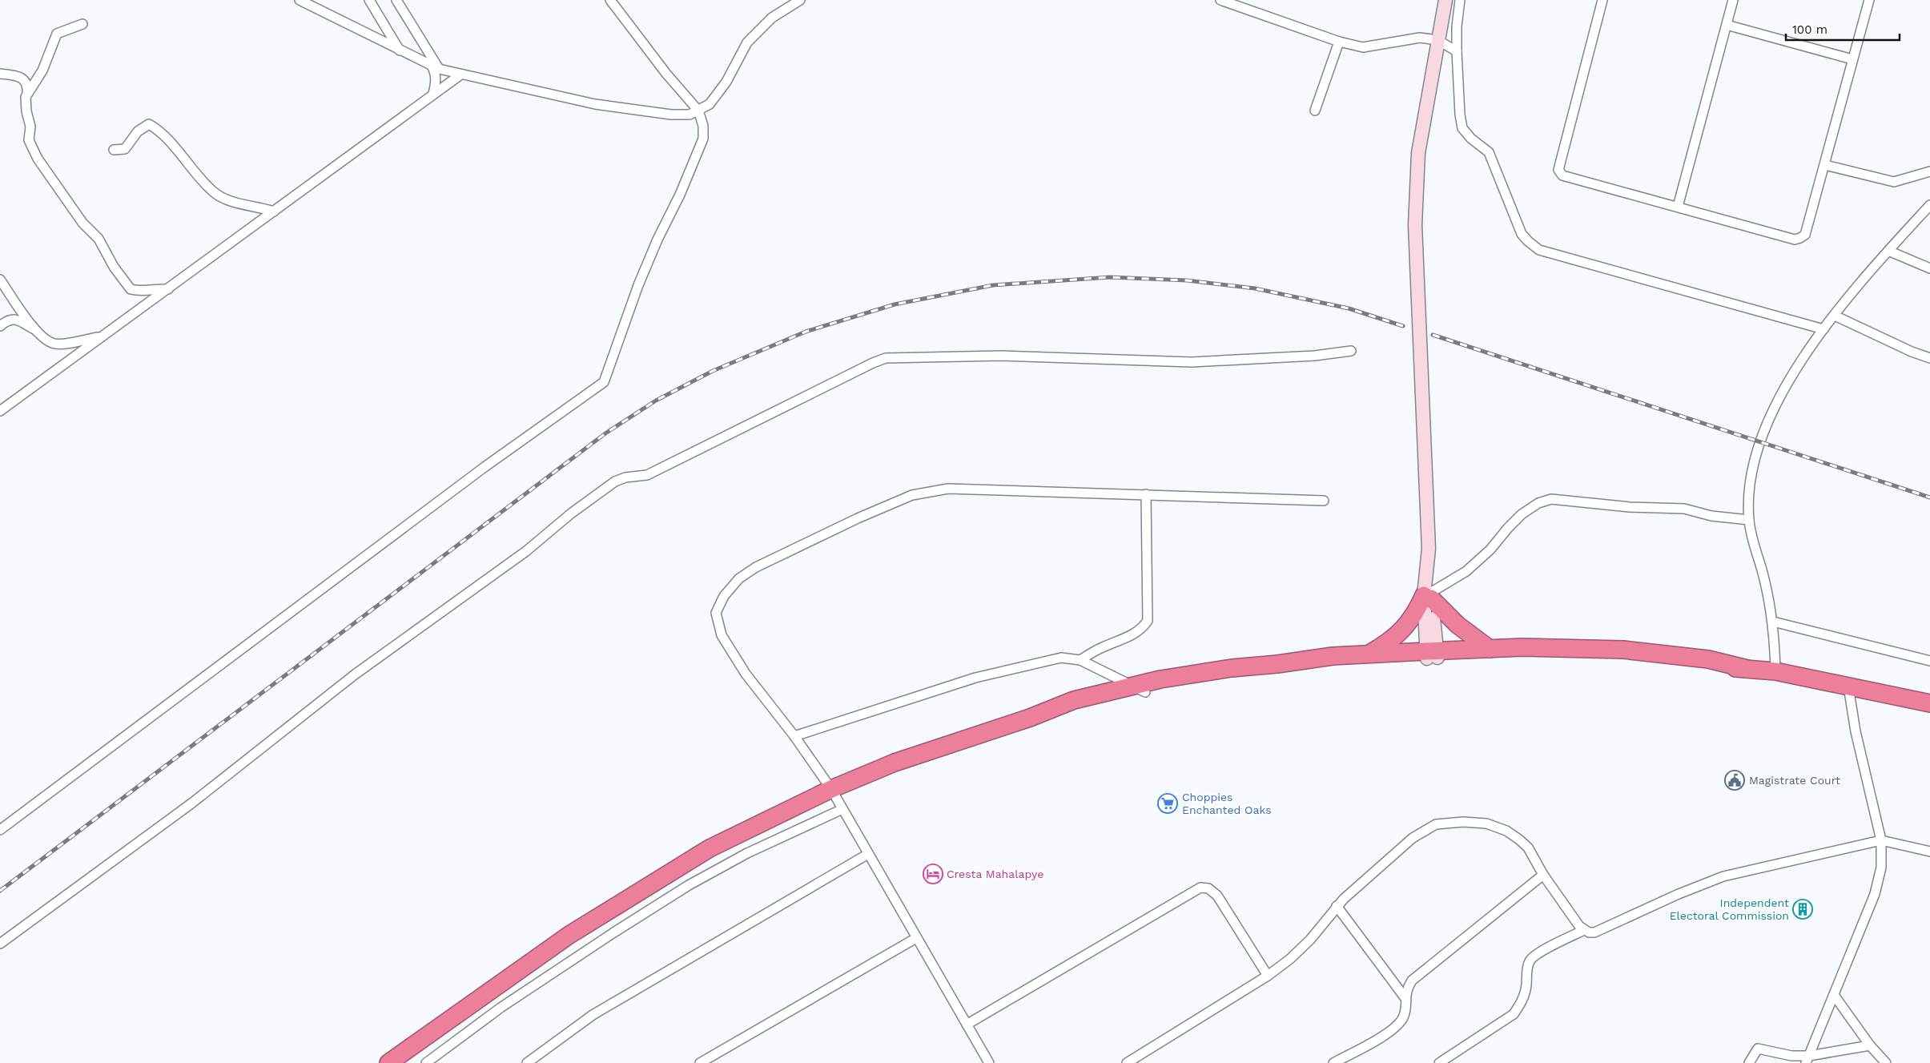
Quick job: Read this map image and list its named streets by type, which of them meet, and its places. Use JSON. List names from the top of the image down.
{
  "places": {
    "public building": ["Magistrate Court"],
    "supermarket": ["Choppies Enchanted Oaks"],
    "hotel": ["Cresta Mahalapye"],
    "building": ["Independent Electoral Commission"]
  },
  "scale_bar": "100 m"
}
